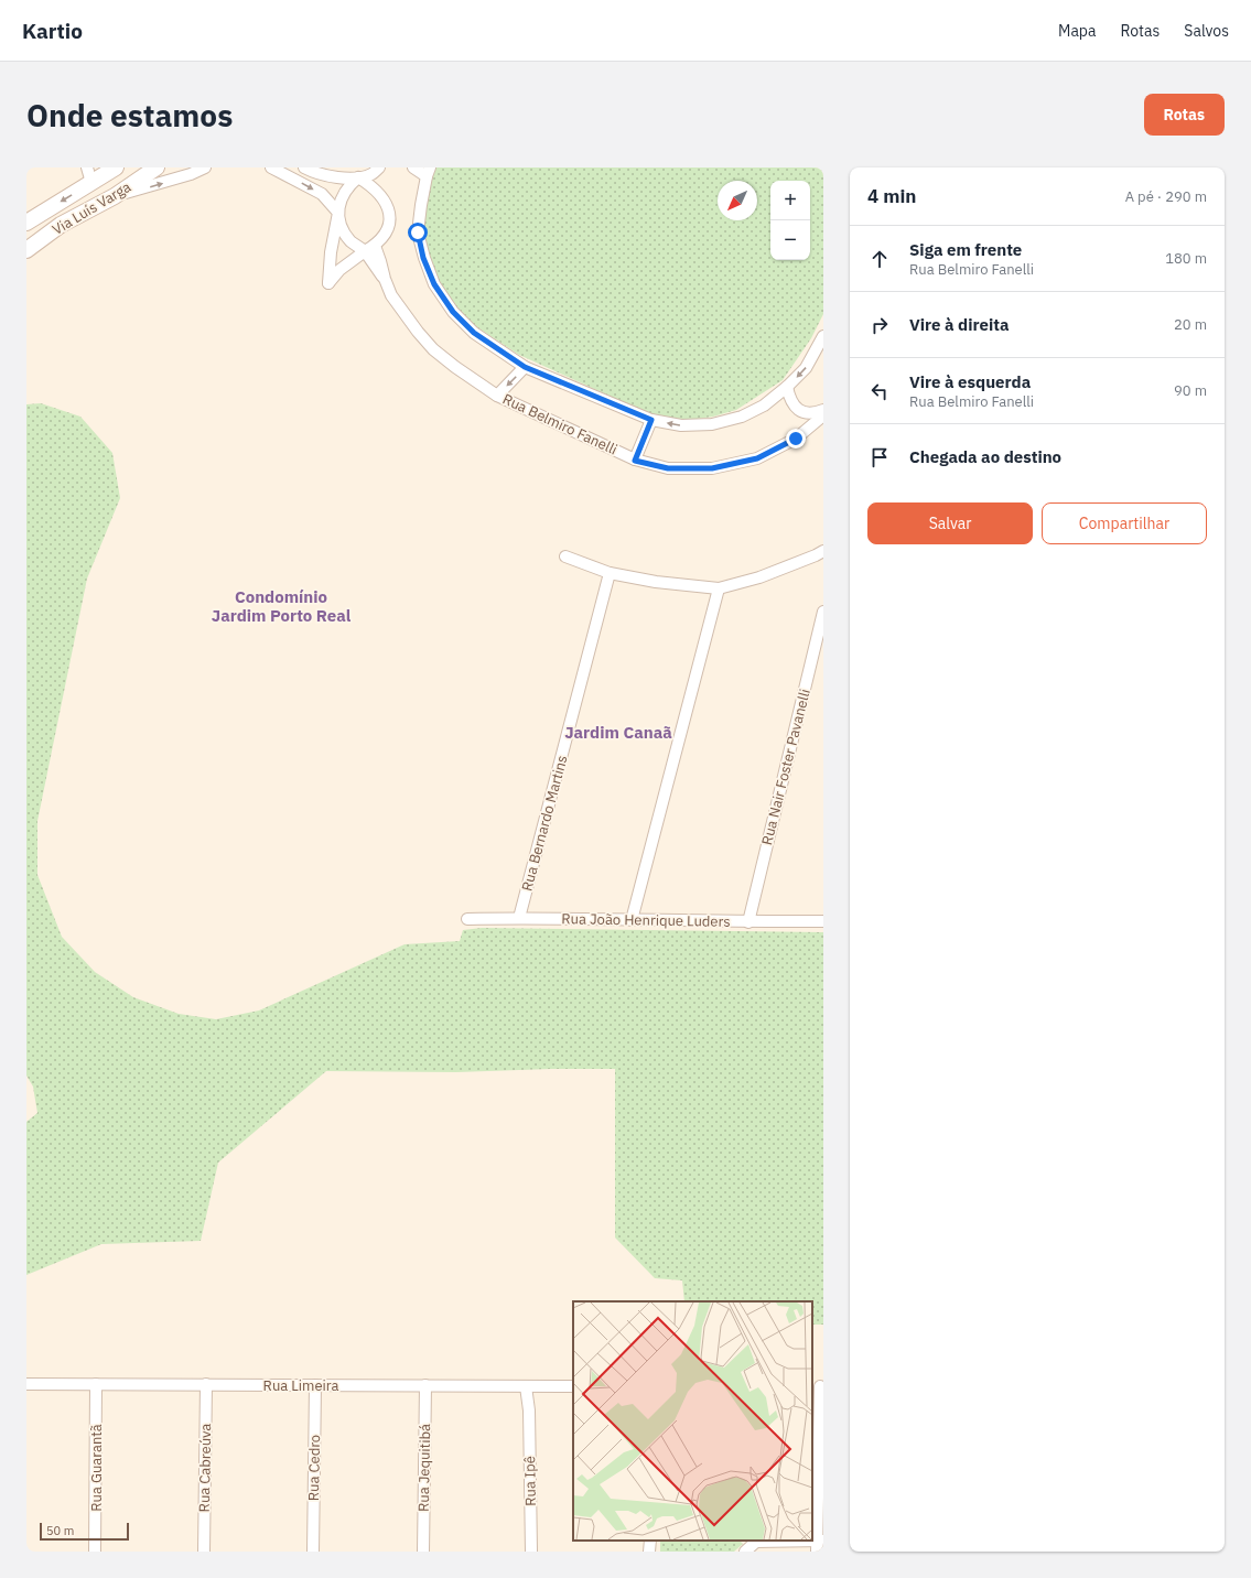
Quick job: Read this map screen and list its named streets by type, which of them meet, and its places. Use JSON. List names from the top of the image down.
{
  "streets": {
    "main road": ["Via Luís Varga"],
    "street": [
      "Rua Belmiro Fanelli",
      "Rua Nair Foster Pavanelli",
      "Rua Bernardo Martins",
      "Rua João Henrique Luders",
      "Rua Limeira",
      "Rua Guarantã",
      "Rua Cabreúva",
      "Rua Cedro",
      "Rua Jequitibá",
      "Rua Ipê"
    ]
  },
  "crossings": [
    ["Rua Nair Foster Pavanelli", "Rua João Henrique Luders"],
    ["Rua Bernardo Martins", "Rua João Henrique Luders"],
    ["Rua Limeira", "Rua Guarantã"],
    ["Rua Limeira", "Rua Cabreúva"],
    ["Rua Limeira", "Rua Cedro"],
    ["Rua Limeira", "Rua Jequitibá"],
    ["Rua Limeira", "Rua Ipê"]
  ],
  "districts": ["Condomínio Jardim Porto Real", "Jardim Canaã"],
  "scale_bar": "50 m",
  "north": "bottom left",
  "page": {
    "header": "Kartio",
    "nav": ["Mapa", "Rotas", "Salvos"],
    "buttons": [
      "Rotas",
      ["Salvar", "Compartilhar"]
    ],
    "title": "Onde estamos",
    "heading": ["4 min", "A pé · 290 m"],
    "map_buttons": ["+", "−"],
    "list": [
      ["Siga em frente", "Rua Belmiro Fanelli", "180 m"],
      ["Vire à direita", "20 m"],
      ["Vire à esquerda", "Rua Belmiro Fanelli", "90 m"],
      "Chegada ao destino"
    ],
    "scale": "50 m"
  }
}
